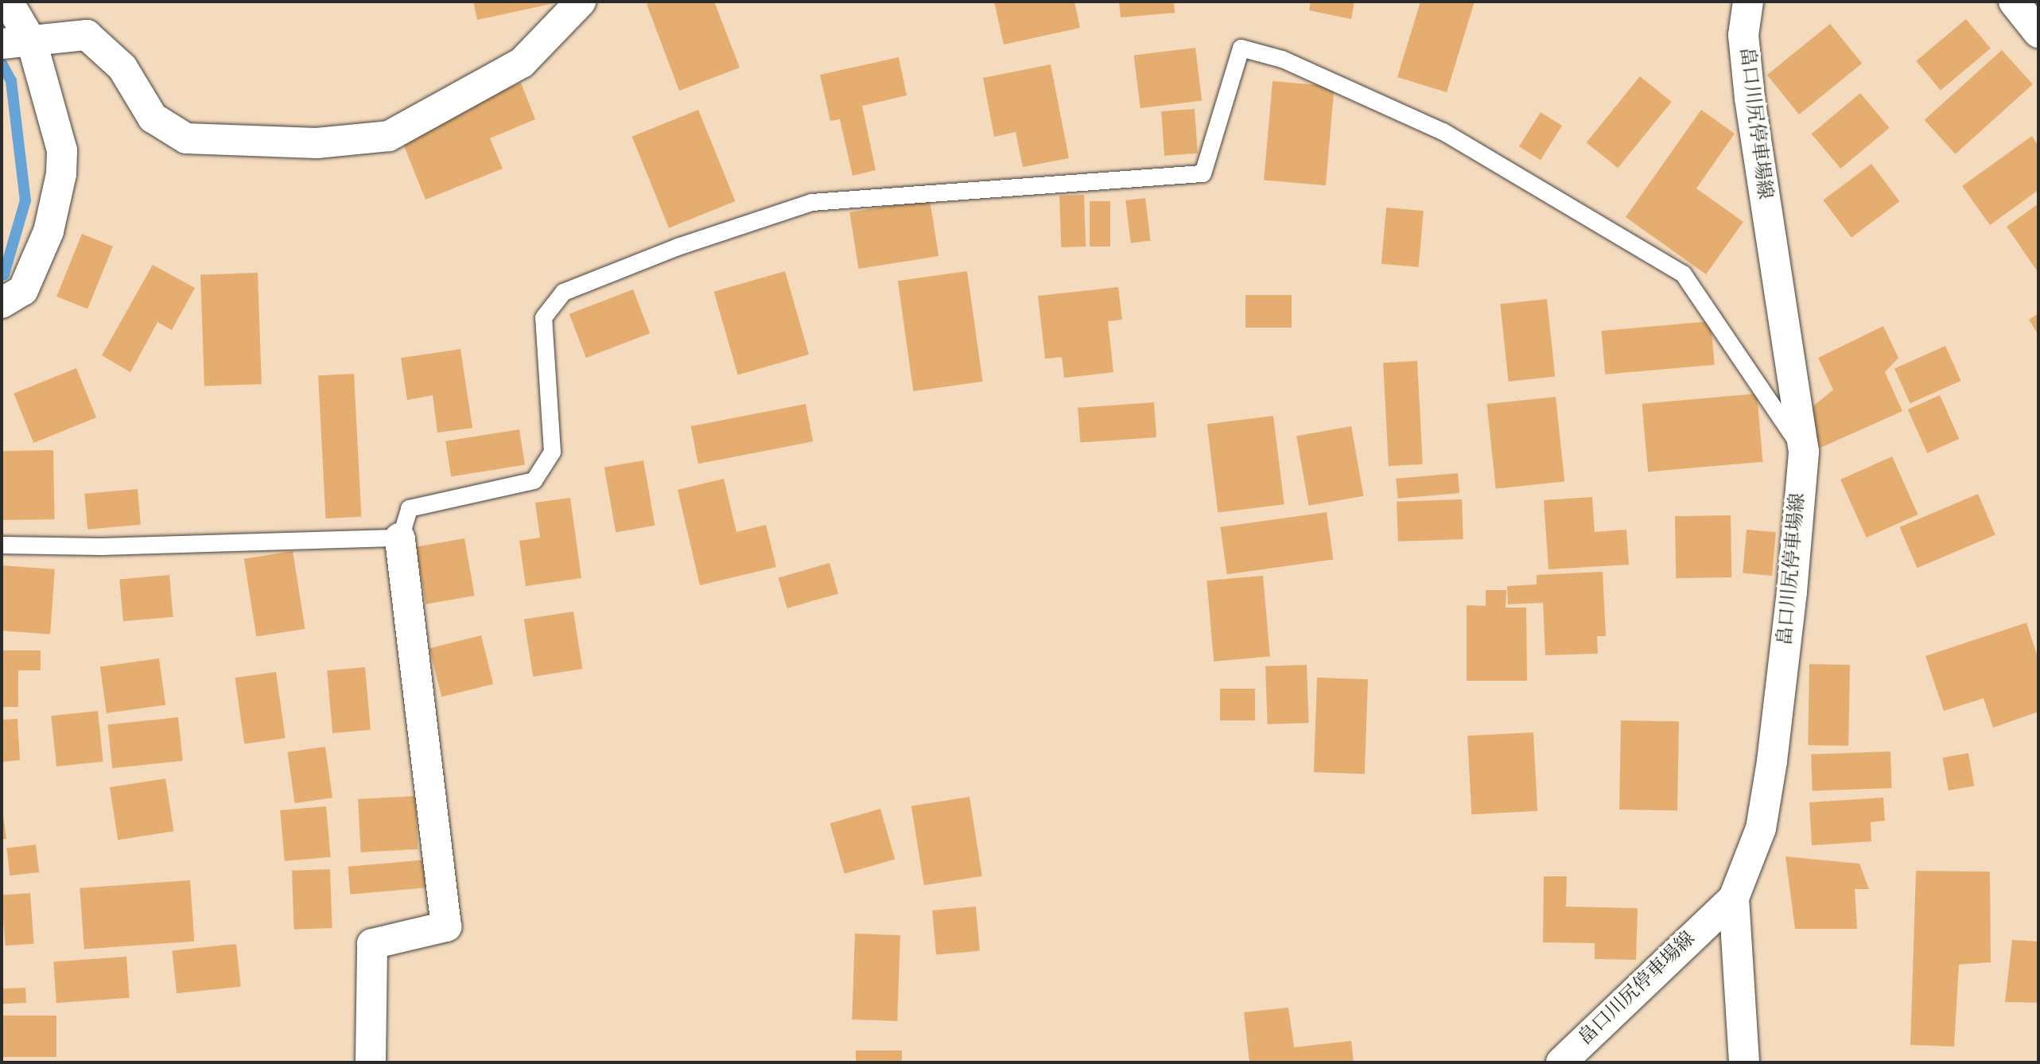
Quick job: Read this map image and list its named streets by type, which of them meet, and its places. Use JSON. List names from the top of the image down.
{
  "streets": {
    "street": ["畠口川尻停車場線"]
  }
}
